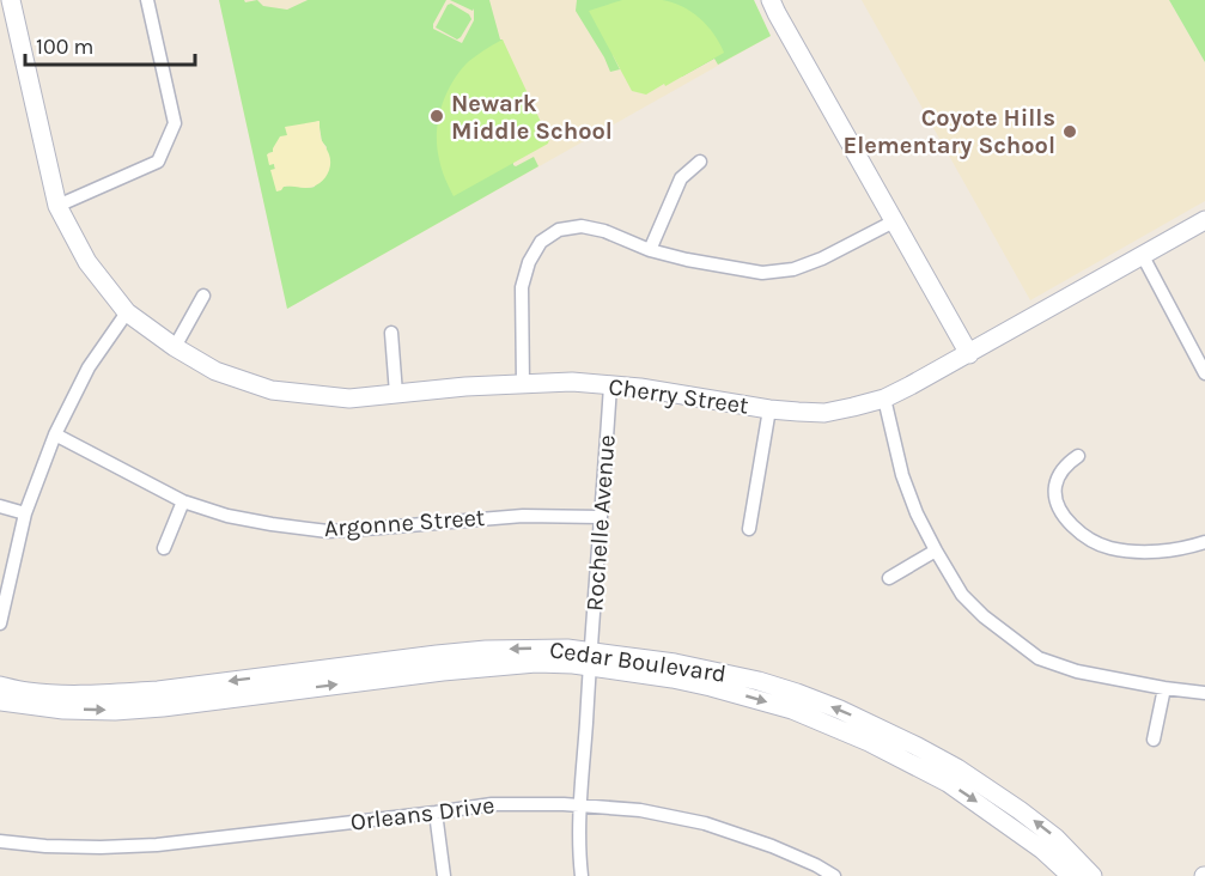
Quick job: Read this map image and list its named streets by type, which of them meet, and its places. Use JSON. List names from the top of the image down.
{
  "streets": {
    "street": [
      "Cherry Street",
      "Argonne Street",
      "Rochelle Avenue",
      "Cedar Boulevard",
      "Orleans Drive"
    ]
  },
  "crossings": [
    ["Cherry Street", "Rochelle Avenue"],
    ["Argonne Street", "Rochelle Avenue"],
    ["Rochelle Avenue", "Cedar Boulevard"],
    ["Rochelle Avenue", "Orleans Drive"]
  ],
  "places": ["Newark Middle School", "Coyote Hills Elementary School"],
  "scale_bar": "100 m"
}
